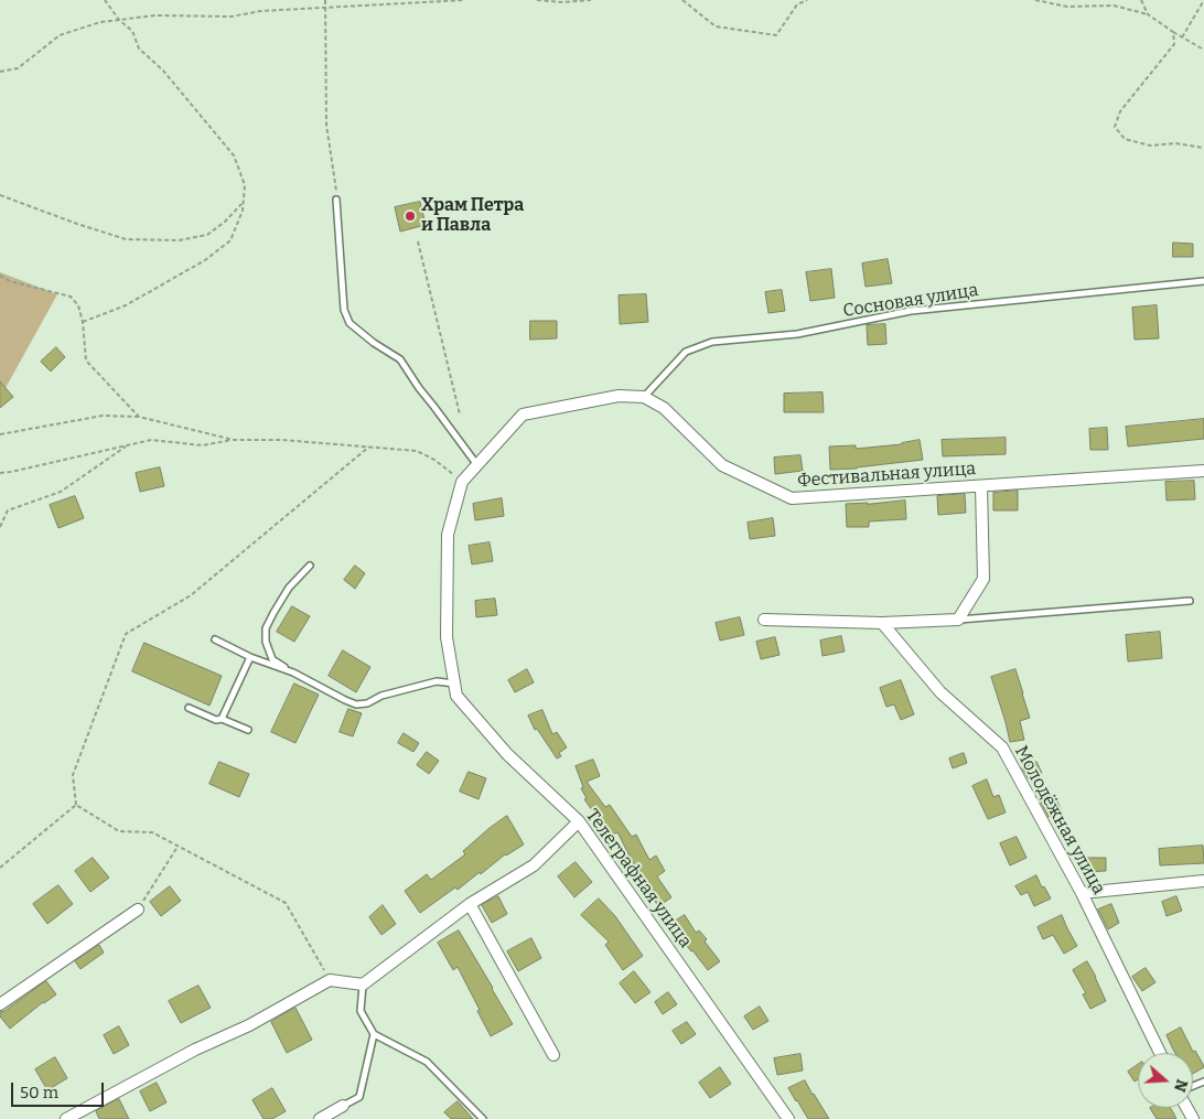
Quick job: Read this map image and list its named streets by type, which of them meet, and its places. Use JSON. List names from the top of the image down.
{
  "streets": {
    "street": ["Фестивальная улица", "Молодёжная улица", "Телеграфная улица"],
    "lane": ["Сосновая улица"]
  },
  "crossings": [
    ["Сосновая улица", "Фестивальная улица"]
  ],
  "places": ["Храм Петра и Павла"],
  "scale_bar": "50 m",
  "north": "right"
}
